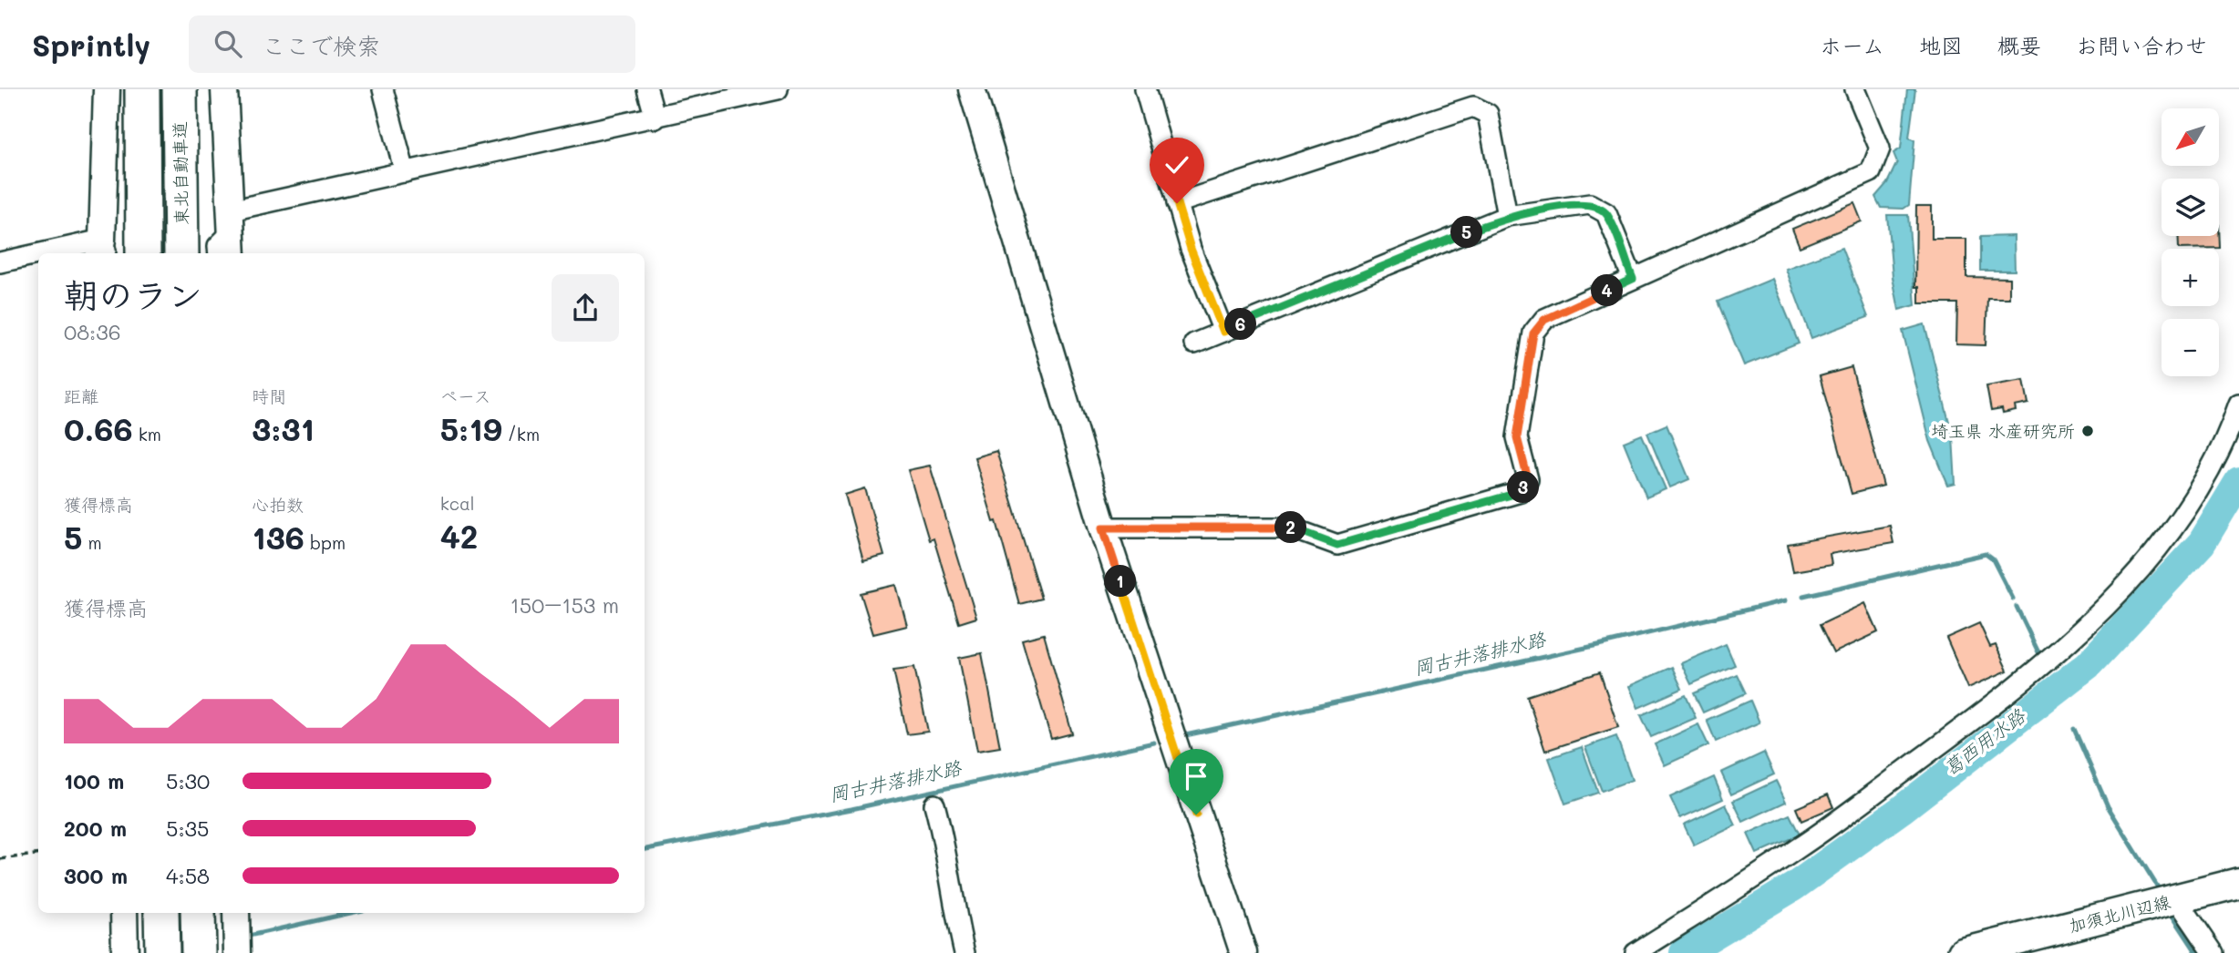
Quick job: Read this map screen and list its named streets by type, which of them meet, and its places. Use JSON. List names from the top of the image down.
{
  "streets": {
    "highway": ["東北自動車道"],
    "main road": ["加須北川辺線"]
  },
  "water": ["岡古井落排水路", "葛西用水路"],
  "places": ["埼玉県 水産研究所"],
  "north": "bottom left",
  "page": {
    "header": "Sprintly",
    "search": "ここで検索",
    "nav": [
      "ホーム",
      "地図",
      "概要",
      "お問い合わせ"
    ],
    "map_buttons": ["+", "−"],
    "pins": [
      "5",
      "4",
      "6",
      "3",
      "2",
      "1"
    ],
    "heading": ["朝のラン", "08:36"],
    "stats": [
      ["距離", "0.66 km"],
      ["時間", "3:31"],
      ["ペース", "5:19 /km"],
      ["獲得標高", "5 m"],
      ["心拍数", "136 bpm"],
      ["kcal", "42"]
    ],
    "chart": ["獲得標高", "150–153 m"],
    "list": [
      {
        "name": "100 m",
        "note": "5:30"
      },
      {
        "name": "200 m",
        "note": "5:35"
      },
      {
        "name": "300 m",
        "note": "4:58"
      }
    ]
  }
}
